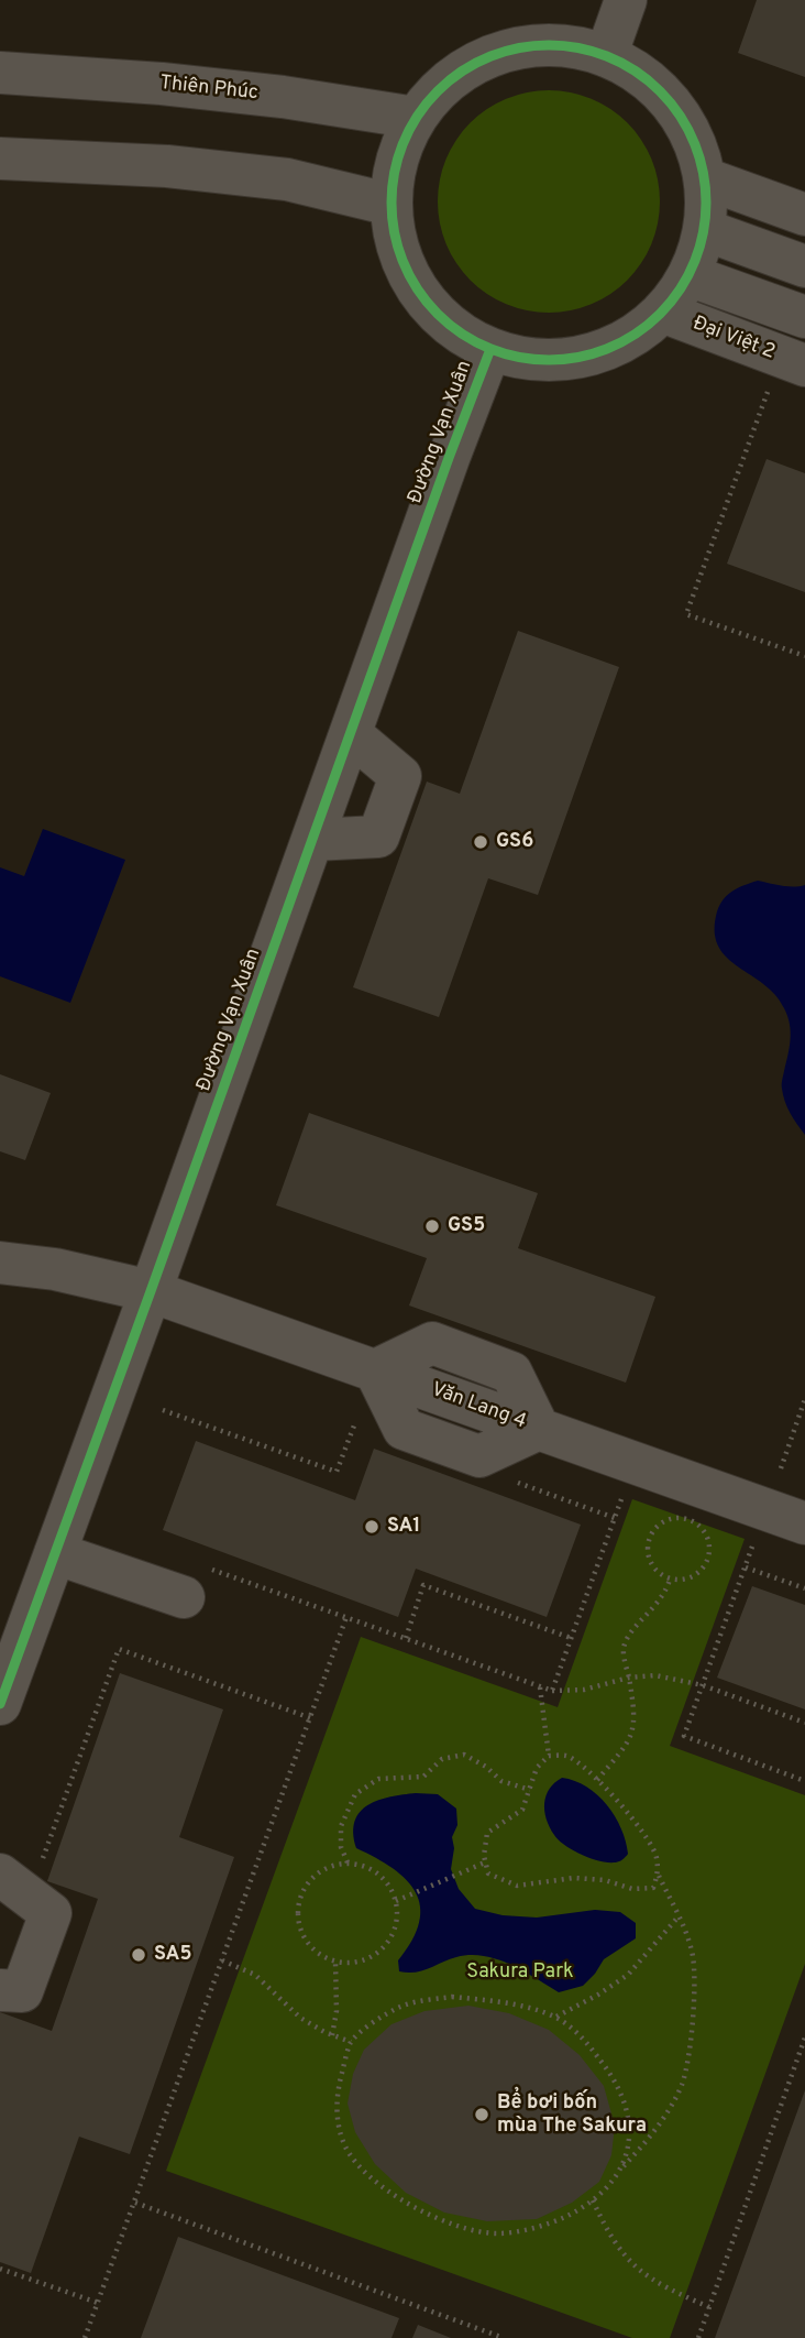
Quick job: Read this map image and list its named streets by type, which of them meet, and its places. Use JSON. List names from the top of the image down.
{
  "streets": {
    "street": [
      "Thiên Phúc",
      "Đại Việt 2",
      "Đường Vạn Xuân",
      "Văn Lang 4"
    ]
  },
  "crossings": [
    ["Đường Vạn Xuân", "Văn Lang 4"]
  ],
  "parks": ["Sakura Park"],
  "places": [
    "GS6",
    "GS5",
    "SA1",
    "SA5",
    "Bể bơi bốn mùa The Sakura"
  ]
}
